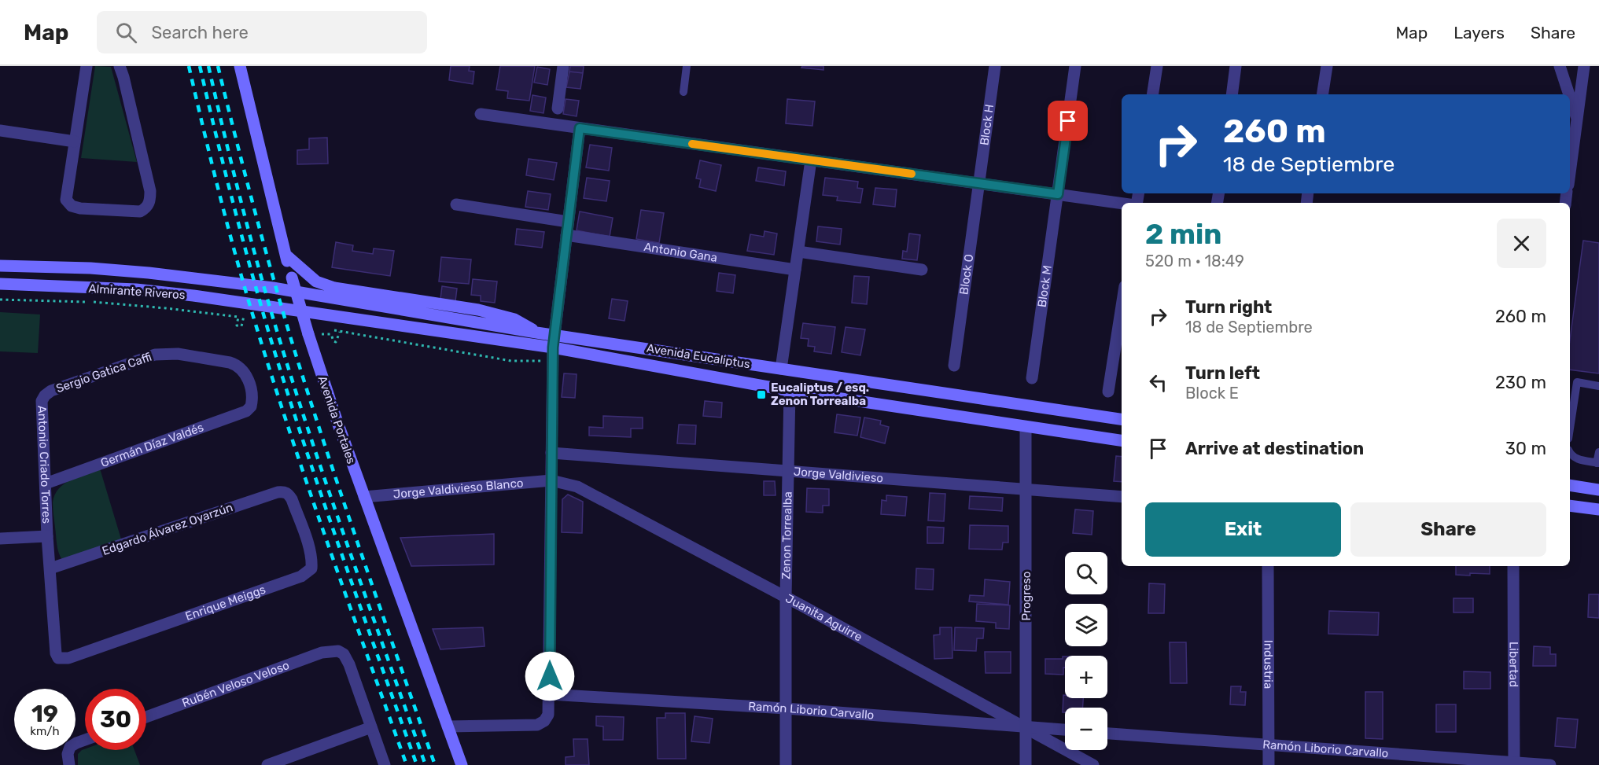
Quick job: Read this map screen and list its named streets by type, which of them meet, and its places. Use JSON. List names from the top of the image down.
{
  "streets": {
    "main road": ["Almirante Riveros", "Avenida Eucaliptus", "Avenida Portales"],
    "street": [
      "Block H",
      "Antonio Gana",
      "Block O",
      "Block M",
      "Sergio Gatica Caffi",
      "Germán Díaz Valdés",
      "Antonio Criado Torres",
      "Jorge Valdivieso",
      "Jorge Valdivieso Blanco",
      "Edgardo Álvarez Oyarzún",
      "Zenon Torrealba",
      "Progreso",
      "Enrique Meiggs",
      "Juanita Aguirre",
      "Industria",
      "Libertad",
      "Rubén Veloso Veloso",
      "Ramón Liborio Carvallo"
    ]
  },
  "crossings": [
    ["Block H", "Block O"],
    ["Almirante Riveros", "Avenida Eucaliptus"],
    ["Avenida Eucaliptus", "Zenon Torrealba"],
    ["Avenida Eucaliptus", "Progreso"],
    ["Sergio Gatica Caffi", "Germán Díaz Valdés"],
    ["Sergio Gatica Caffi", "Antonio Criado Torres"],
    ["Avenida Portales", "Jorge Valdivieso Blanco"],
    ["Germán Díaz Valdés", "Antonio Criado Torres"],
    ["Antonio Criado Torres", "Edgardo Álvarez Oyarzún"],
    ["Antonio Criado Torres", "Enrique Meiggs"],
    ["Jorge Valdivieso", "Zenon Torrealba"],
    ["Jorge Valdivieso", "Progreso"],
    ["Jorge Valdivieso Blanco", "Juanita Aguirre"],
    ["Edgardo Álvarez Oyarzún", "Enrique Meiggs"],
    ["Zenon Torrealba", "Juanita Aguirre"],
    ["Zenon Torrealba", "Ramón Liborio Carvallo"],
    ["Progreso", "Juanita Aguirre"],
    ["Progreso", "Ramón Liborio Carvallo"],
    ["Juanita Aguirre", "Ramón Liborio Carvallo"],
    ["Industria", "Ramón Liborio Carvallo"],
    ["Libertad", "Ramón Liborio Carvallo"]
  ],
  "places": {
    "transit": ["Eucaliptus / esq. Zenon Torrealba"]
  },
  "page": {
    "header": "Map",
    "search": "Search here",
    "nav": ["Map", "Layers", "Share"],
    "turn": ["260 m", "18 de Septiembre"],
    "heading": ["2 min", "520 m · 18:49"],
    "list": [
      {
        "name": "Turn right",
        "note": "18 de Septiembre",
        "value": "260 m"
      },
      {
        "name": "Turn left",
        "note": "Block E",
        "value": "230 m"
      },
      {
        "name": "Arrive at destination",
        "value": "30 m"
      }
    ],
    "buttons": ["Exit", "Share"],
    "map_buttons": ["+", "−"],
    "speed": "19 km/h",
    "limit": "30"
  }
}
